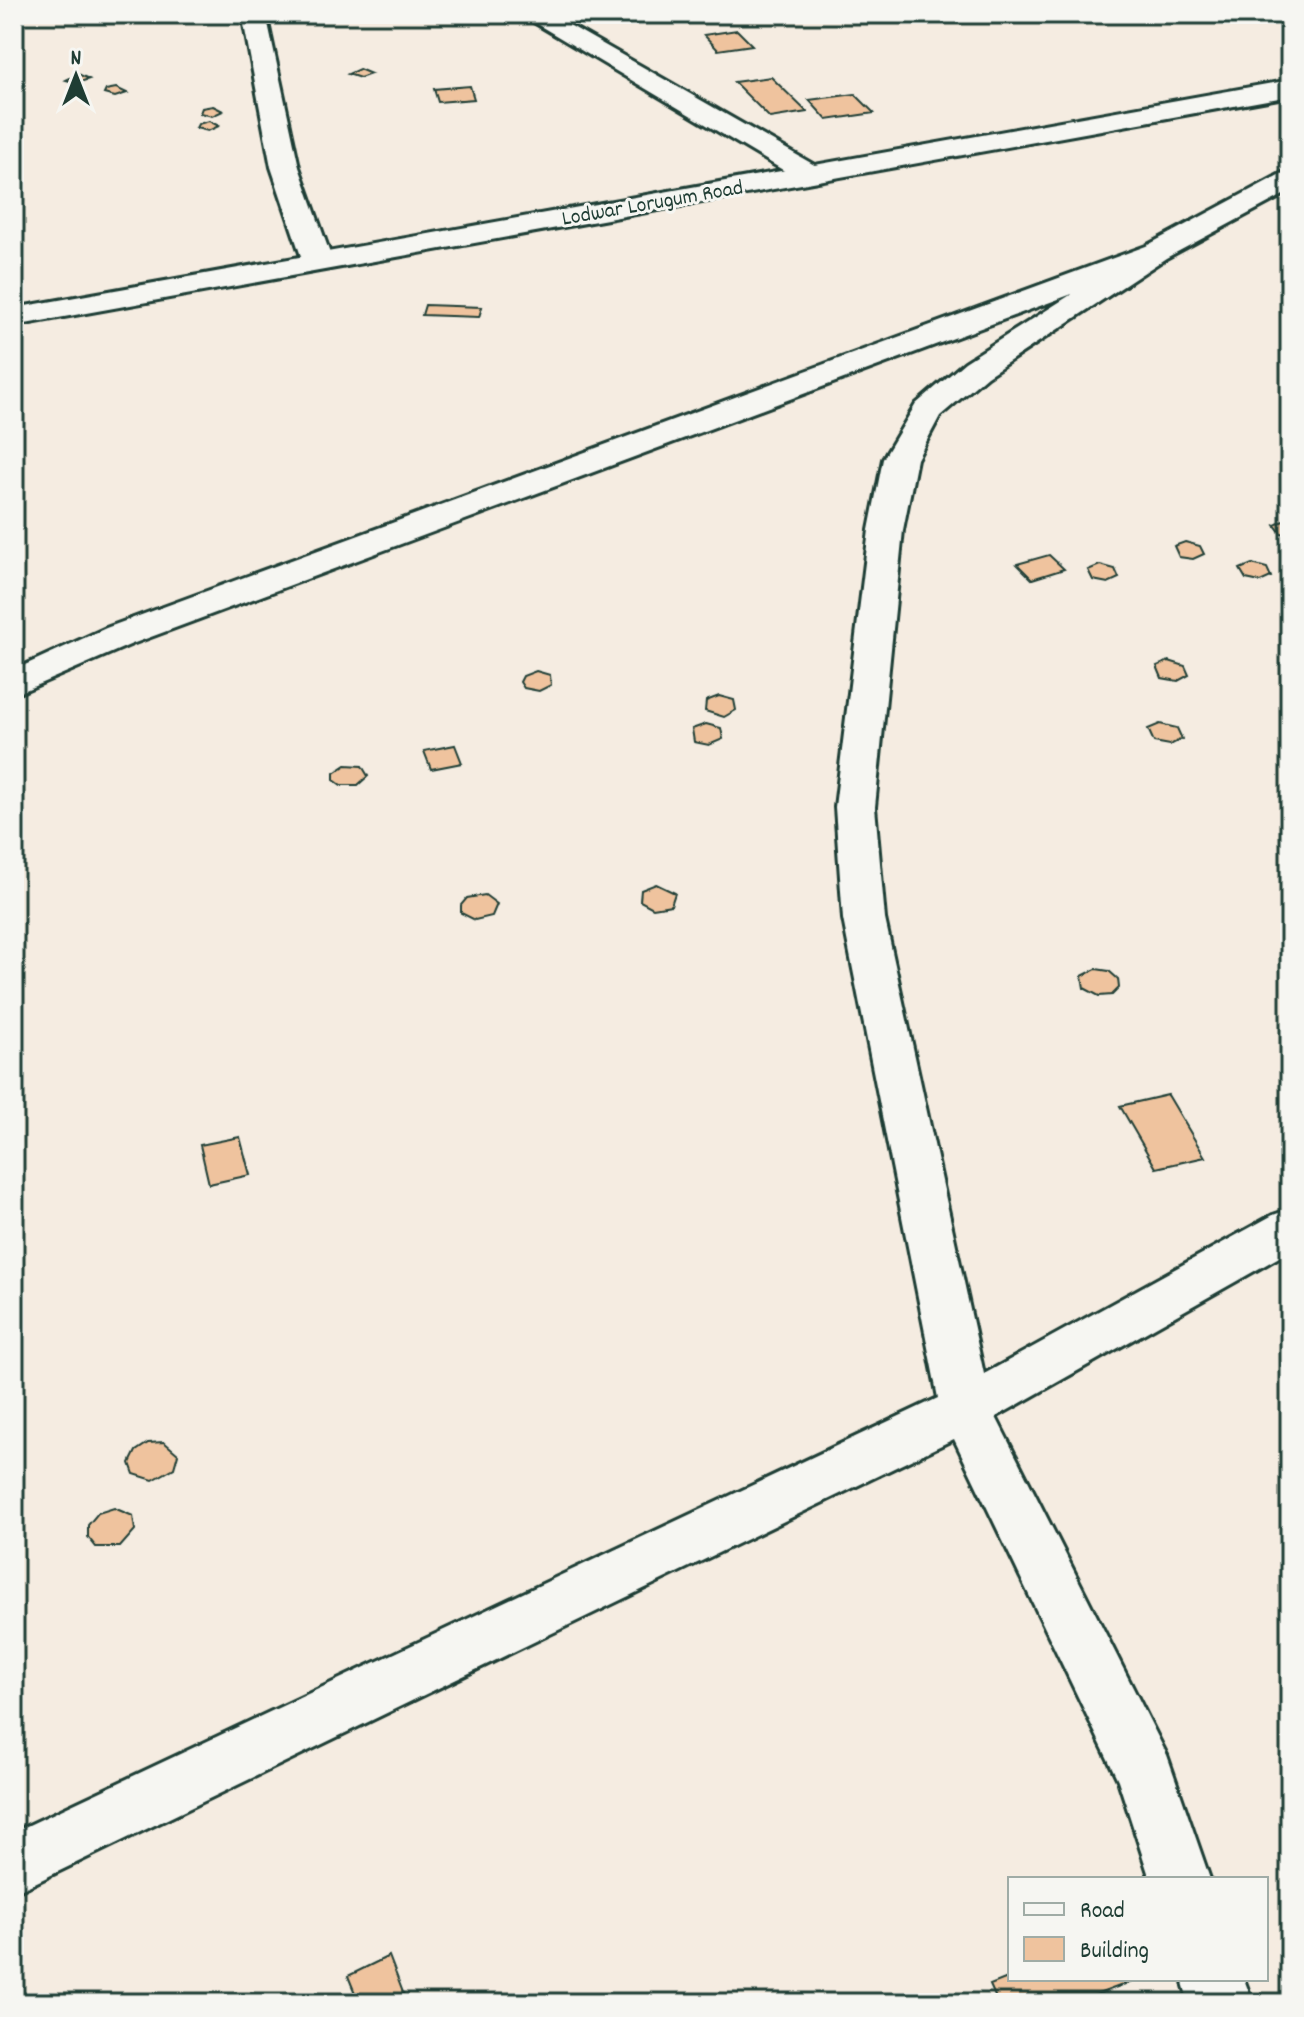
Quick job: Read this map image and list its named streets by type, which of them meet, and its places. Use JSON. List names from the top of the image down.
{
  "streets": {
    "street": ["Lodwar Lorugum Road"]
  },
  "legend": ["Road", "Building"],
  "north": "top"
}
